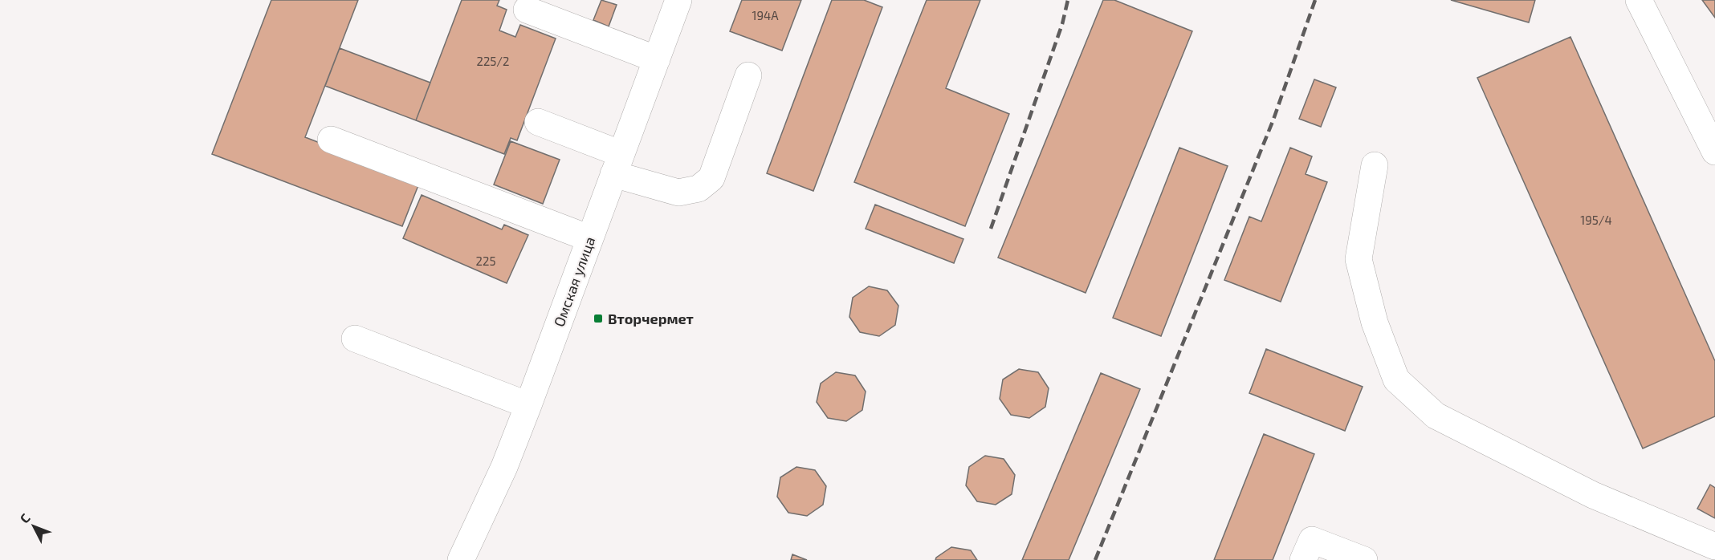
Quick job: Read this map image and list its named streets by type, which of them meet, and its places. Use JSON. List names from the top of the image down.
{
  "streets": {
    "street": ["Омская улица"]
  },
  "places": {
    "transit": ["Вторчермет"]
  },
  "house_numbers": [
    "194А",
    "225/2",
    "195/4",
    "225"
  ],
  "north": "top left"
}
